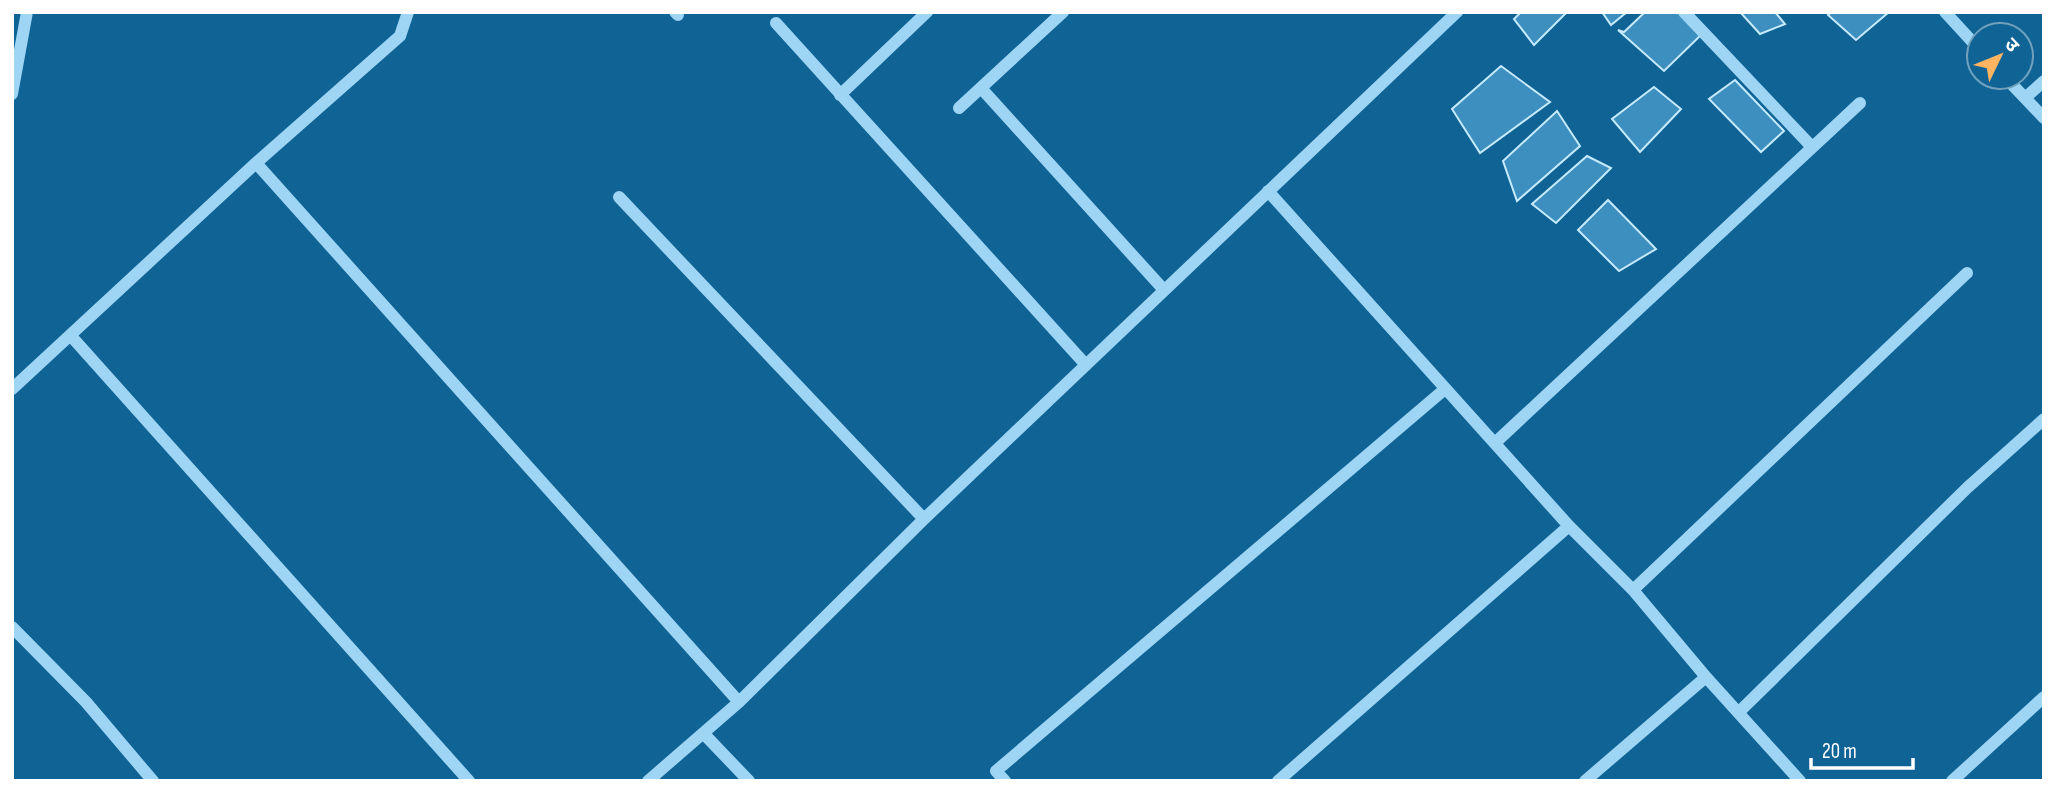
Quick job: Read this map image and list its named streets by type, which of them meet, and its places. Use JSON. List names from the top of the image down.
{
  "scale_bar": "20 m",
  "north": "top right"
}
